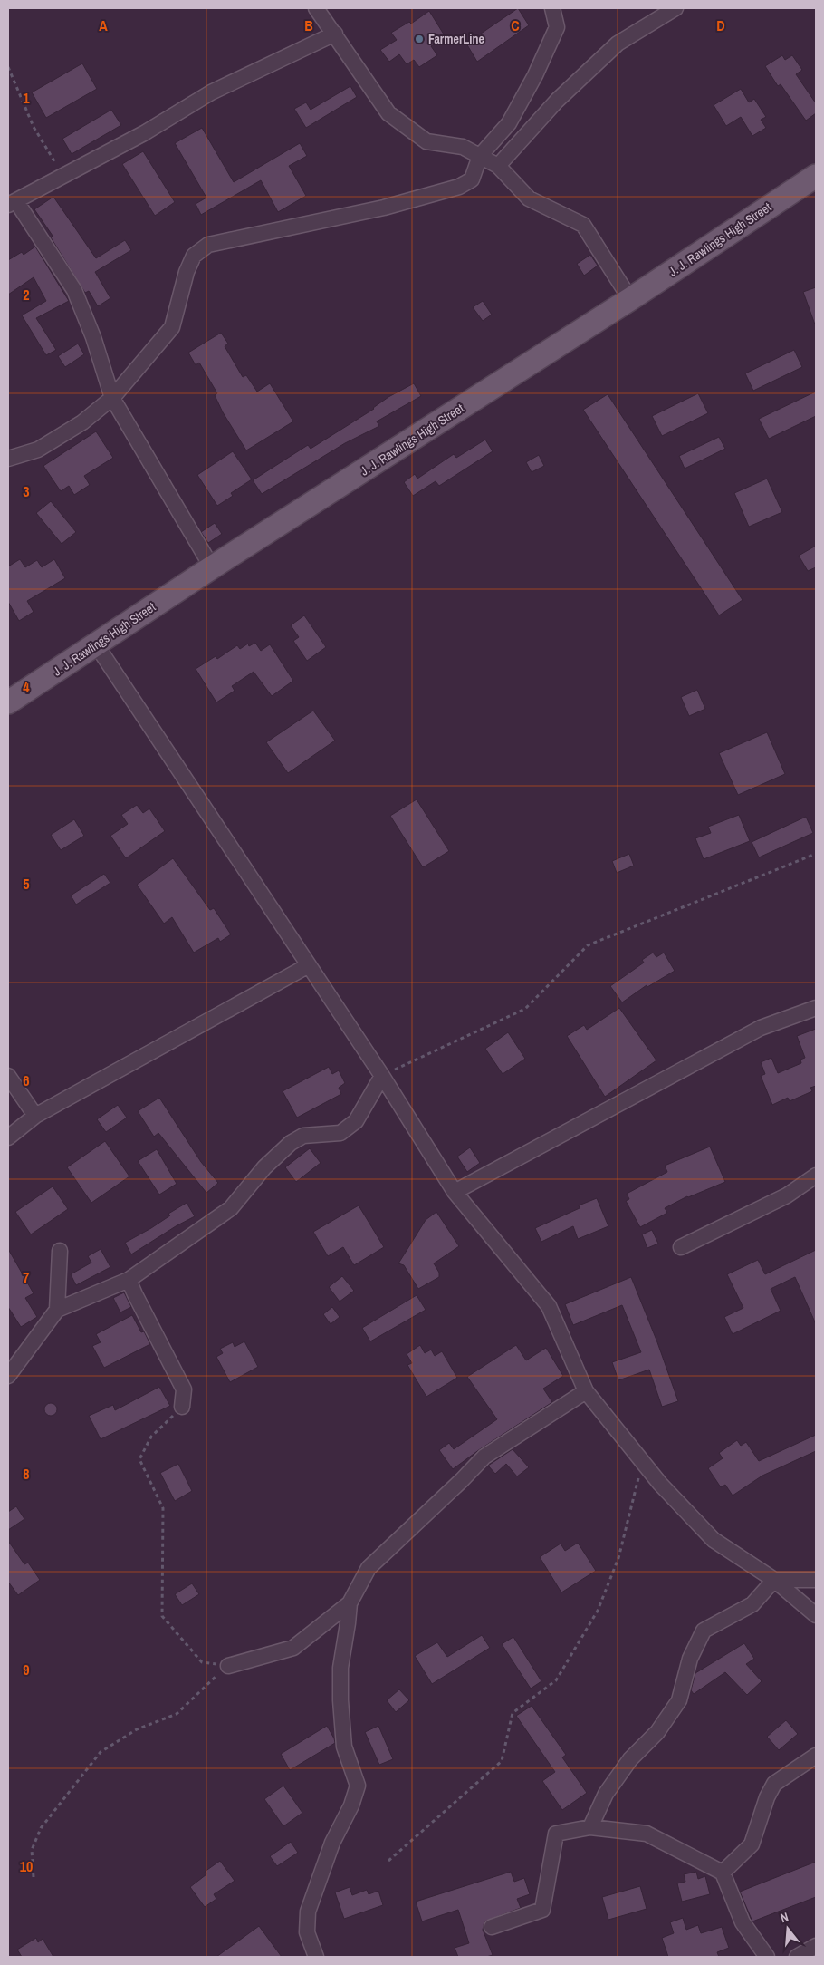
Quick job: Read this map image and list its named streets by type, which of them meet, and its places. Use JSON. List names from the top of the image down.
{
  "streets": {
    "main road": ["J. J. Rawlings High Street"]
  },
  "places": ["FarmerLine"],
  "north": "top",
  "grid": {
    "columns": [
      "A",
      "B",
      "C",
      "D"
    ],
    "rows": [
      "1",
      "2",
      "3",
      "4",
      "5",
      "6",
      "7",
      "8",
      "9",
      "10"
    ]
  }
}
